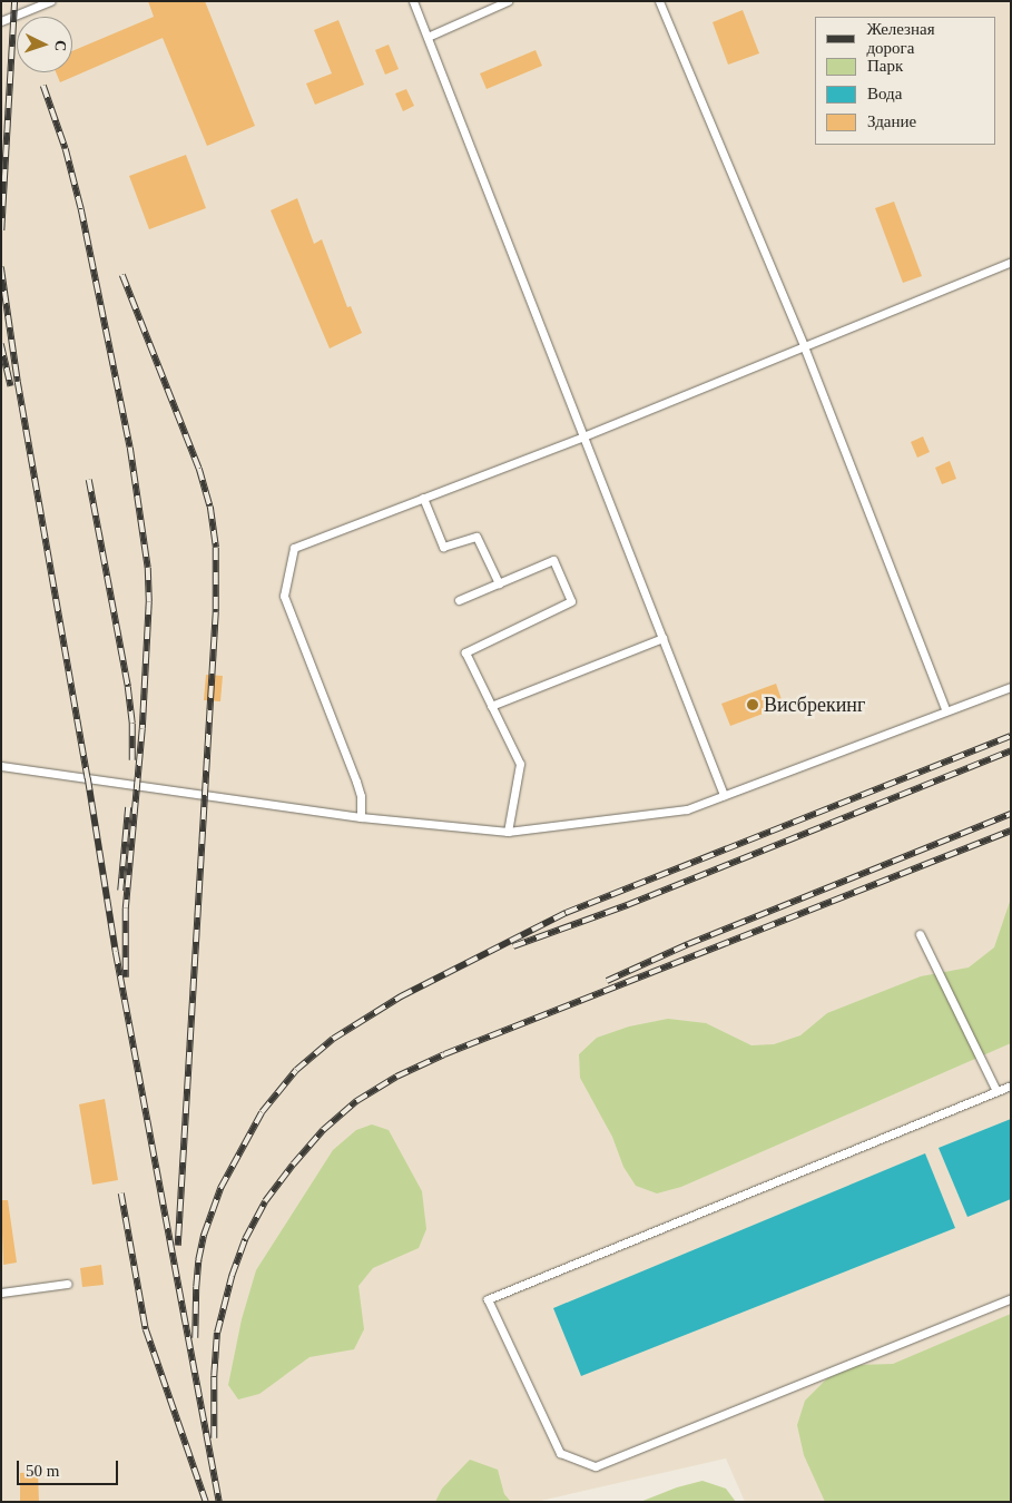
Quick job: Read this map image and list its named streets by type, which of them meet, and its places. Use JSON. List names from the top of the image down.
{
  "places": ["Висбрекинг"],
  "legend": [
    "Железная дорога",
    "Парк",
    "Вода",
    "Здание"
  ],
  "scale_bar": "50 m",
  "north": "right"
}
